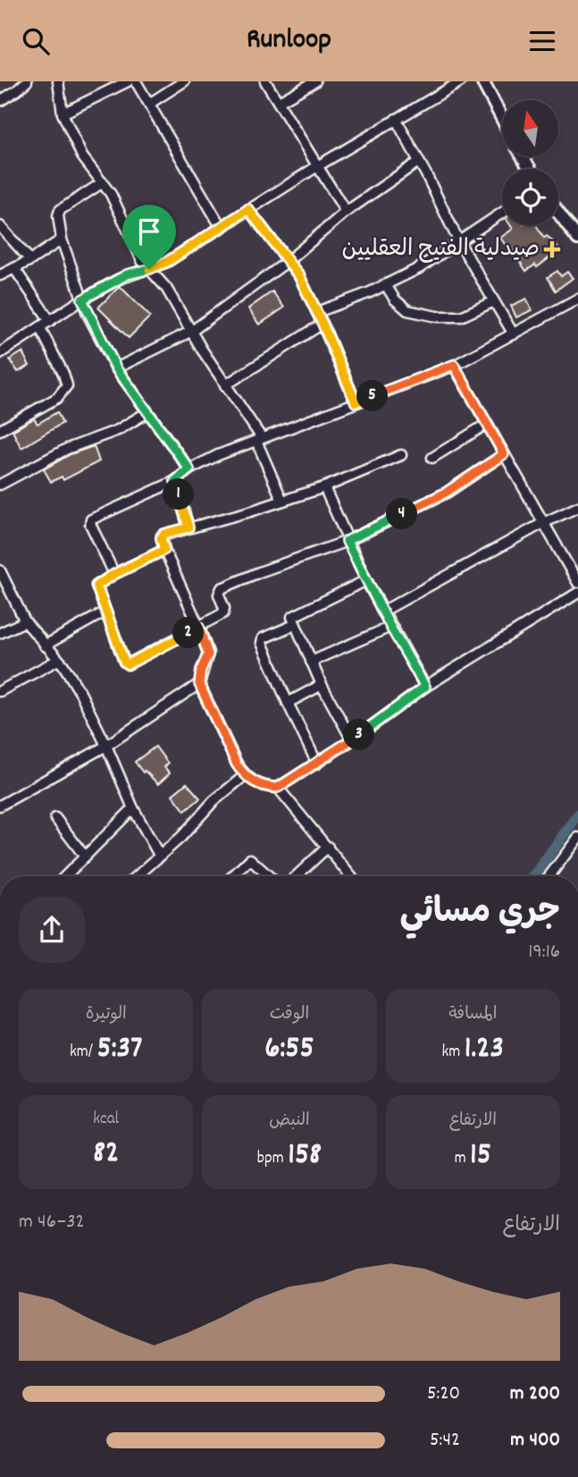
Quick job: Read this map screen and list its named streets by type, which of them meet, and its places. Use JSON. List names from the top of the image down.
{
  "places": {
    "health": ["صيدلية الفتيح العقليين"]
  },
  "north": "top",
  "page": {
    "header": "Runloop",
    "pins": [
      "5",
      "1",
      "4",
      "2",
      "3"
    ],
    "heading": ["جري مسائي", "19:16"],
    "stats": [
      ["المسافة", "1.23 km"],
      ["الوقت", "6:55"],
      ["الوتيرة", "5:37 /km"],
      ["الارتفاع", "15 m"],
      ["النبض", "158 bpm"],
      ["kcal", "82"]
    ],
    "chart": ["الارتفاع", "32–46 m"],
    "list": [
      {
        "name": "200 m",
        "note": "5:20"
      },
      {
        "name": "400 m",
        "note": "5:42"
      }
    ]
  }
}
